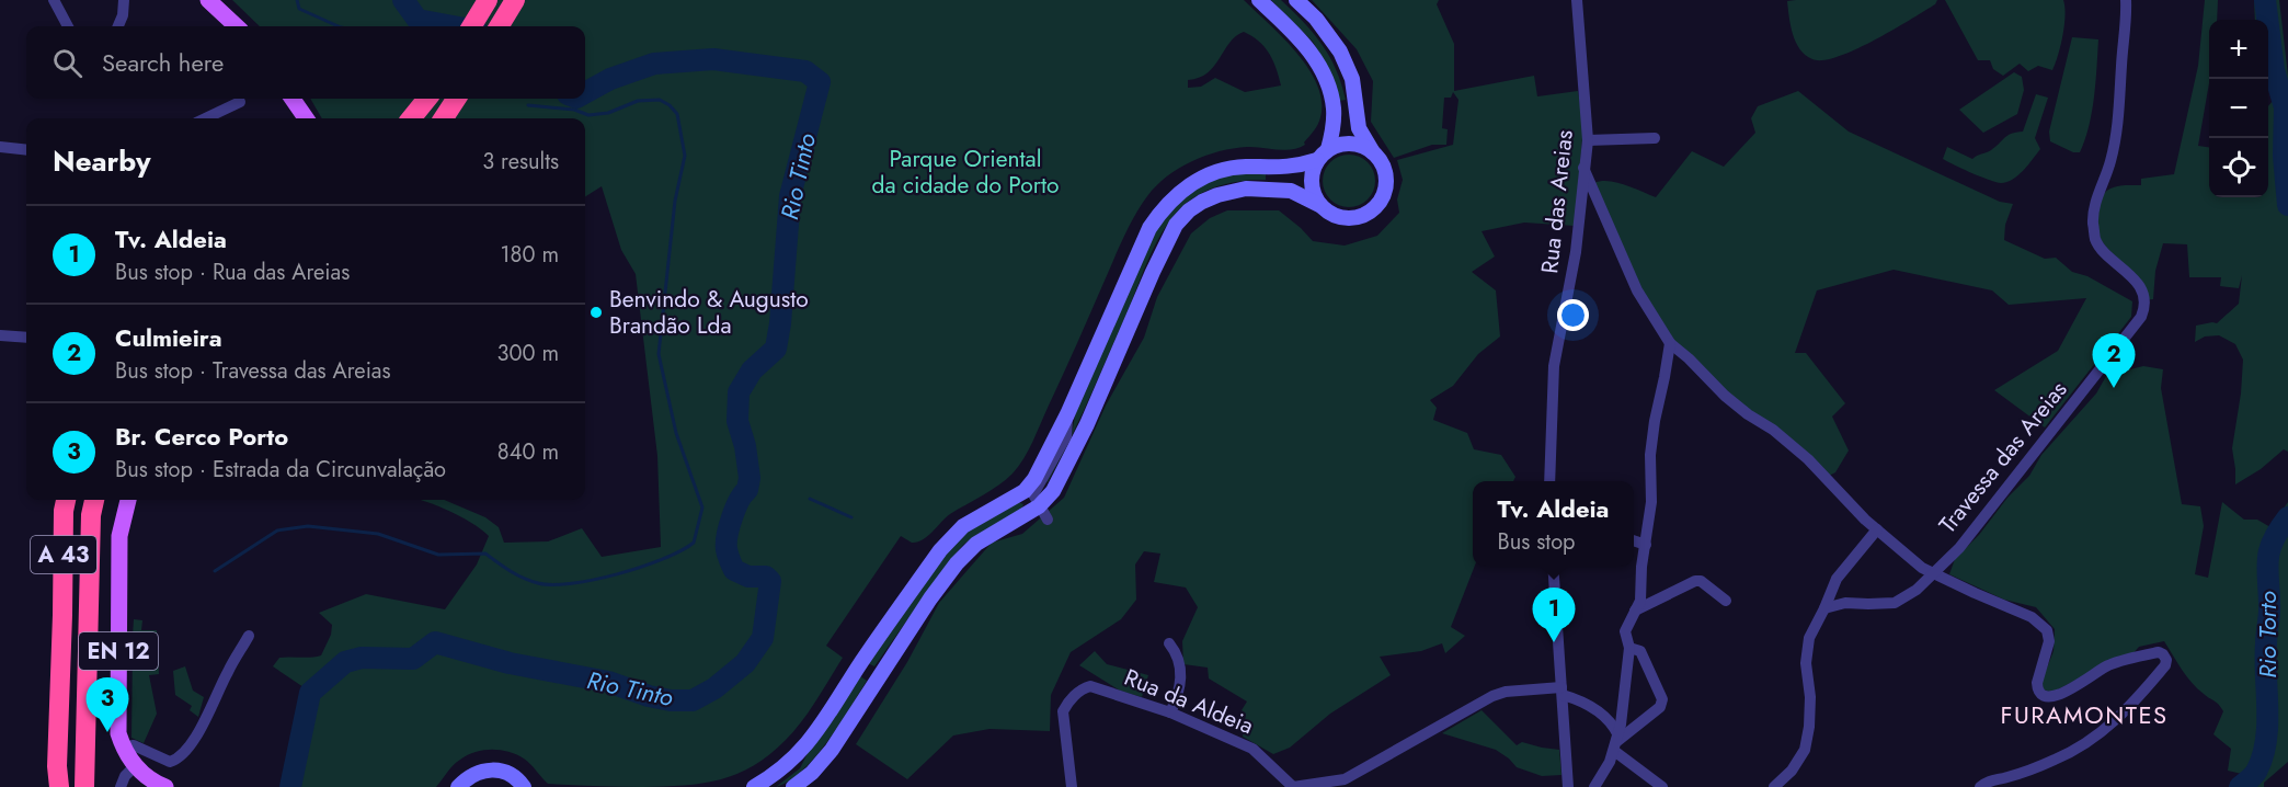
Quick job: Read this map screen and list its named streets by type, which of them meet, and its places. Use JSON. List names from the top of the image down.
{
  "streets": {
    "highway": ["A 43"],
    "main road": ["EN 12"],
    "street": ["Rua das Areias", "Travessa das Areias", "Rua da Aldeia"]
  },
  "districts": ["FURAMONTES"],
  "water": ["Rio Tinto", "Rio Torto"],
  "parks": ["Parque Oriental da cidade do Porto"],
  "places": ["Benvindo & Augusto Brandão Lda"],
  "page": {
    "map_buttons": ["+", "−"],
    "search": "Search here",
    "heading": ["Nearby", "3 results"],
    "list": [
      {
        "mark": "1",
        "name": "Tv. Aldeia",
        "note": "Bus stop · Rua das Areias",
        "value": "180 m"
      },
      {
        "mark": "2",
        "name": "Culmieira",
        "note": "Bus stop · Travessa das Areias",
        "value": "300 m"
      },
      {
        "mark": "3",
        "name": "Br. Cerco Porto",
        "note": "Bus stop · Estrada da Circunvalação",
        "value": "840 m"
      }
    ],
    "pins": ["2", "1", "3"],
    "popup": ["Tv. Aldeia", "Bus stop"]
  }
}
